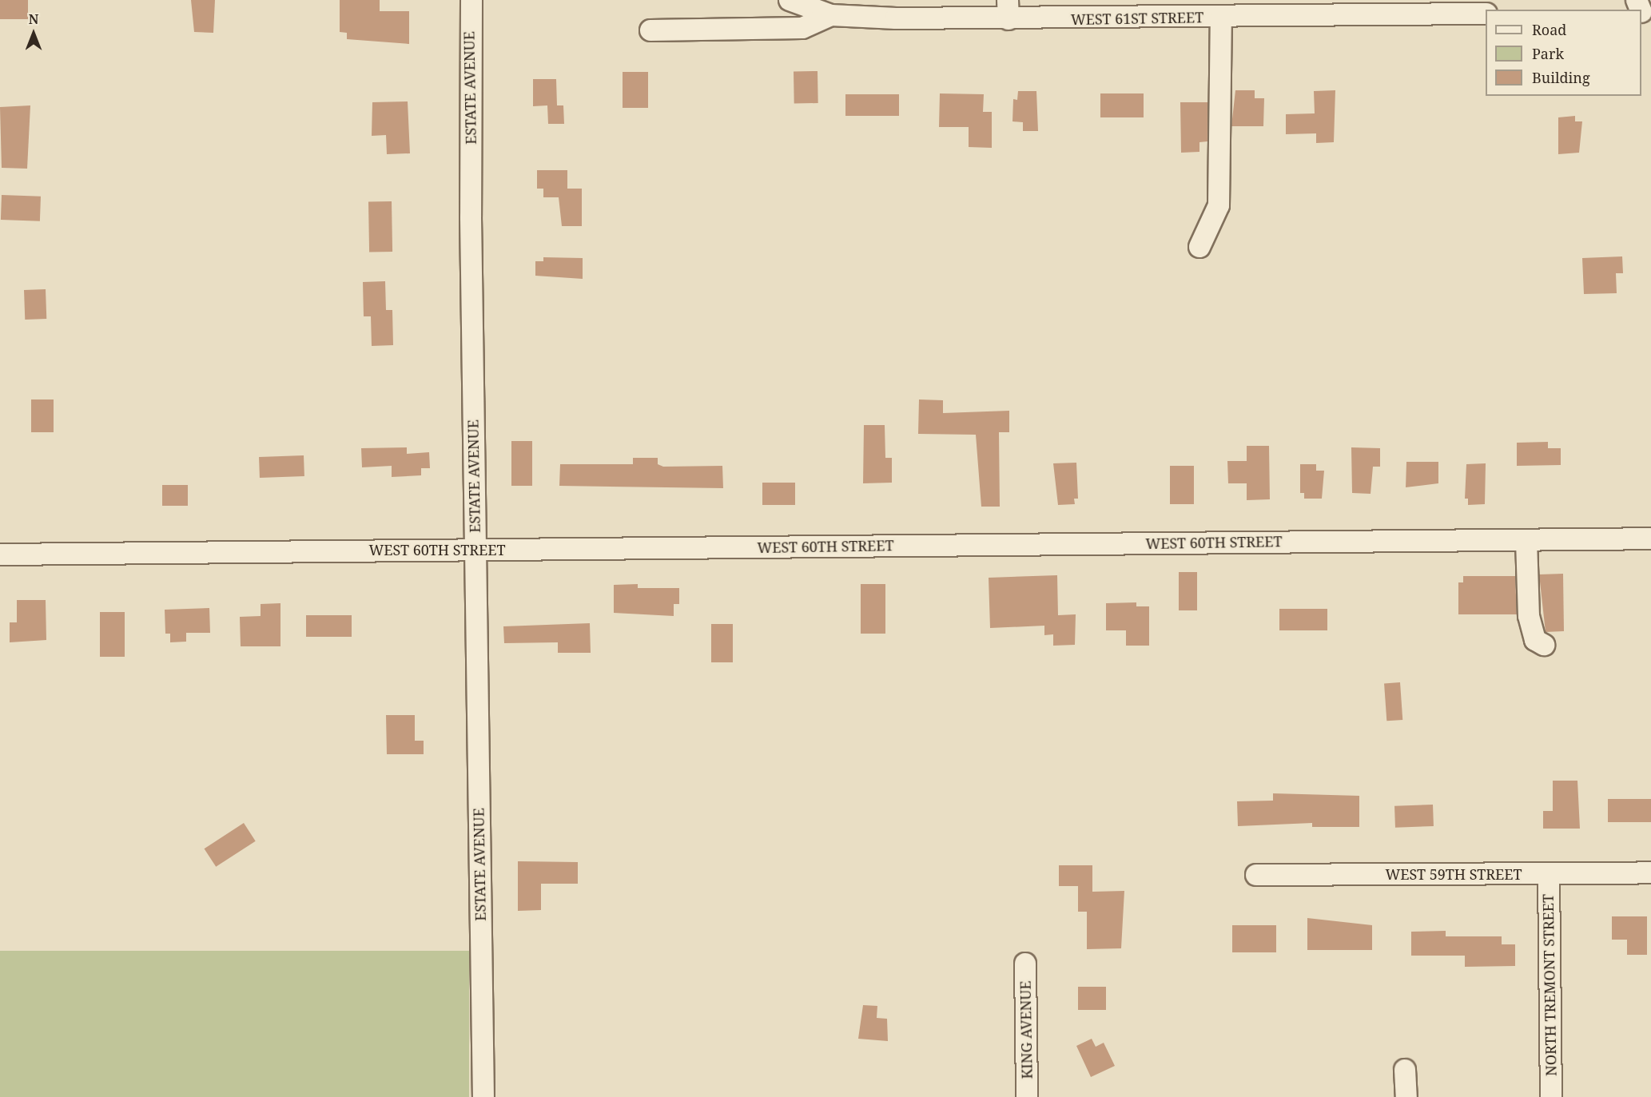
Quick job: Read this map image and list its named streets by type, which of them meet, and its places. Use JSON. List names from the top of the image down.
{
  "streets": {
    "street": [
      "WEST 61ST STREET",
      "ESTATE AVENUE",
      "WEST 60TH STREET",
      "WEST 59TH STREET",
      "NORTH TREMONT STREET",
      "KING AVENUE"
    ]
  },
  "crossings": [
    ["ESTATE AVENUE", "WEST 60TH STREET"],
    ["WEST 59TH STREET", "NORTH TREMONT STREET"]
  ],
  "legend": ["Road", "Park", "Building"],
  "north": "top"
}
